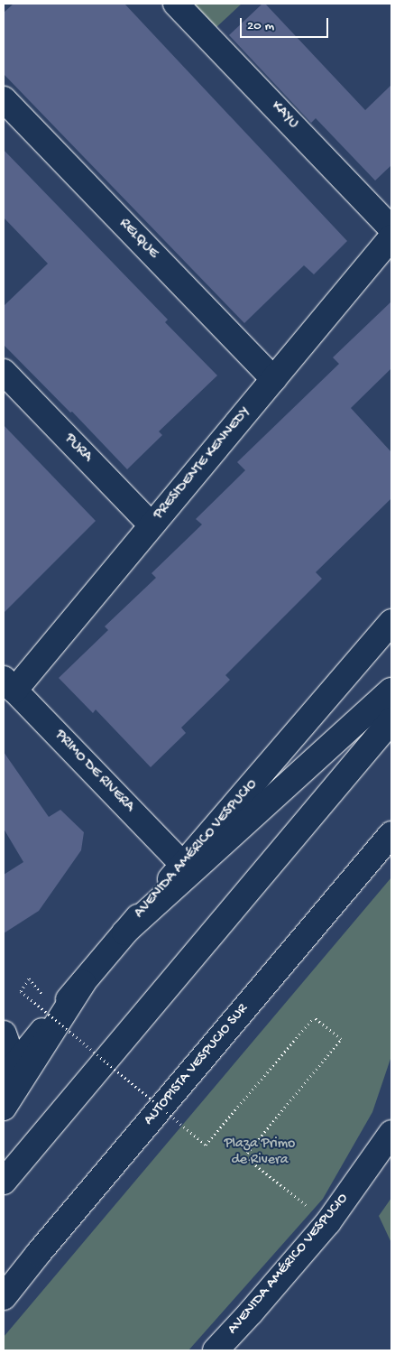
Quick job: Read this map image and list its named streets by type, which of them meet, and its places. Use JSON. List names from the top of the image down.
{
  "streets": {
    "main road": [
      "KAYU",
      "RELQUE",
      "PURA",
      "PRESIDENTE KENNEDY",
      "PRIMO DE RIVERA",
      "AVENIDA AMÉRICO VESPUCIO",
      "AUTOPISTA VESPUCIO SUR"
    ]
  },
  "crossings": [
    ["RELQUE", "PRESIDENTE KENNEDY"],
    ["PURA", "PRESIDENTE KENNEDY"],
    ["PRESIDENTE KENNEDY", "PRIMO DE RIVERA"],
    ["PRIMO DE RIVERA", "AVENIDA AMÉRICO VESPUCIO"]
  ],
  "parks": ["Plaza Primo de Rivera"],
  "scale_bar": "20 m"
}
